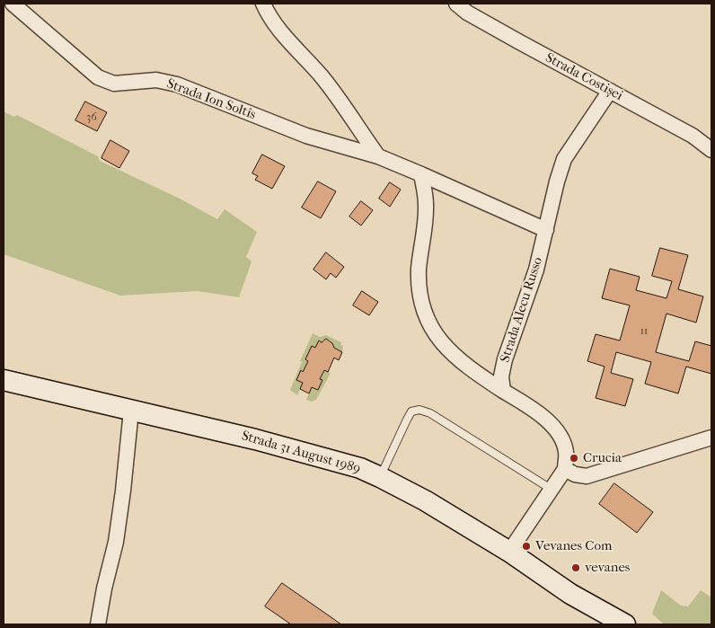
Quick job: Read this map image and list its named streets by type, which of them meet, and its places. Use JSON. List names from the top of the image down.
{
  "streets": {
    "main road": ["Strada 31 August 1989"],
    "street": ["Strada Costișei", "Strada Ion Soltîs", "Strada Alecu Russo"]
  },
  "crossings": [
    ["Strada Ion Soltîs", "Strada Alecu Russo"]
  ],
  "places": ["Crucia", "Vevanes Com", "vevanes"],
  "house_numbers": ["36", "11"]
}
